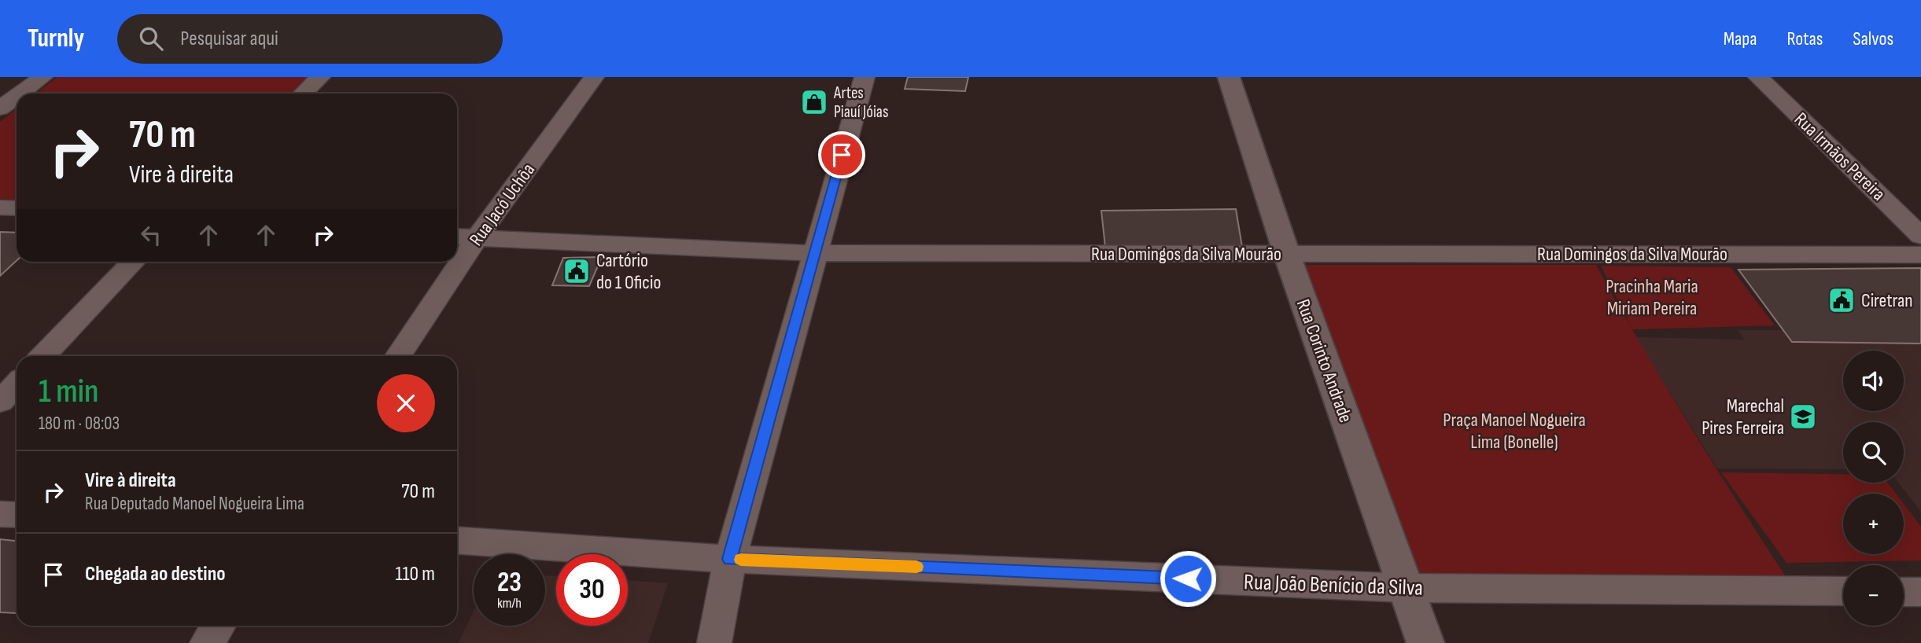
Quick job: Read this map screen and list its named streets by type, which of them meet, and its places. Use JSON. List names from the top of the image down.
{
  "streets": {
    "street": [
      "Rua Irmãos Pereira",
      "Rua Jacó Uchôa",
      "Rua Domingos da Silva Mourão",
      "Rua Corinto Andrade",
      "Rua João Benício da Silva"
    ]
  },
  "crossings": [
    ["Rua Jacó Uchôa", "Rua Domingos da Silva Mourão"],
    ["Rua Domingos da Silva Mourão", "Rua Corinto Andrade"],
    ["Rua Corinto Andrade", "Rua João Benício da Silva"]
  ],
  "parks": ["Pracinha Maria Miriam Pereira", "Praça Manoel Nogueira Lima (Bonelle)"],
  "places": {
    "shop": ["Artes Piauí Jóias"],
    "public building": ["Cartório do 1 Oficio", "Ciretran"],
    "school or university": ["Marechal Pires Ferreira"]
  },
  "page": {
    "header": "Turnly",
    "search": "Pesquisar aqui",
    "nav": ["Mapa", "Rotas", "Salvos"],
    "turn": ["70 m", "Vire à direita"],
    "map_buttons": ["+", "−"],
    "heading": ["1 min", "180 m · 08:03"],
    "list": [
      {
        "name": "Vire à direita",
        "note": "Rua Deputado Manoel Nogueira Lima",
        "value": "70 m"
      },
      {
        "name": "Chegada ao destino",
        "value": "110 m"
      }
    ],
    "speed": "23 km/h",
    "limit": "30"
  }
}
